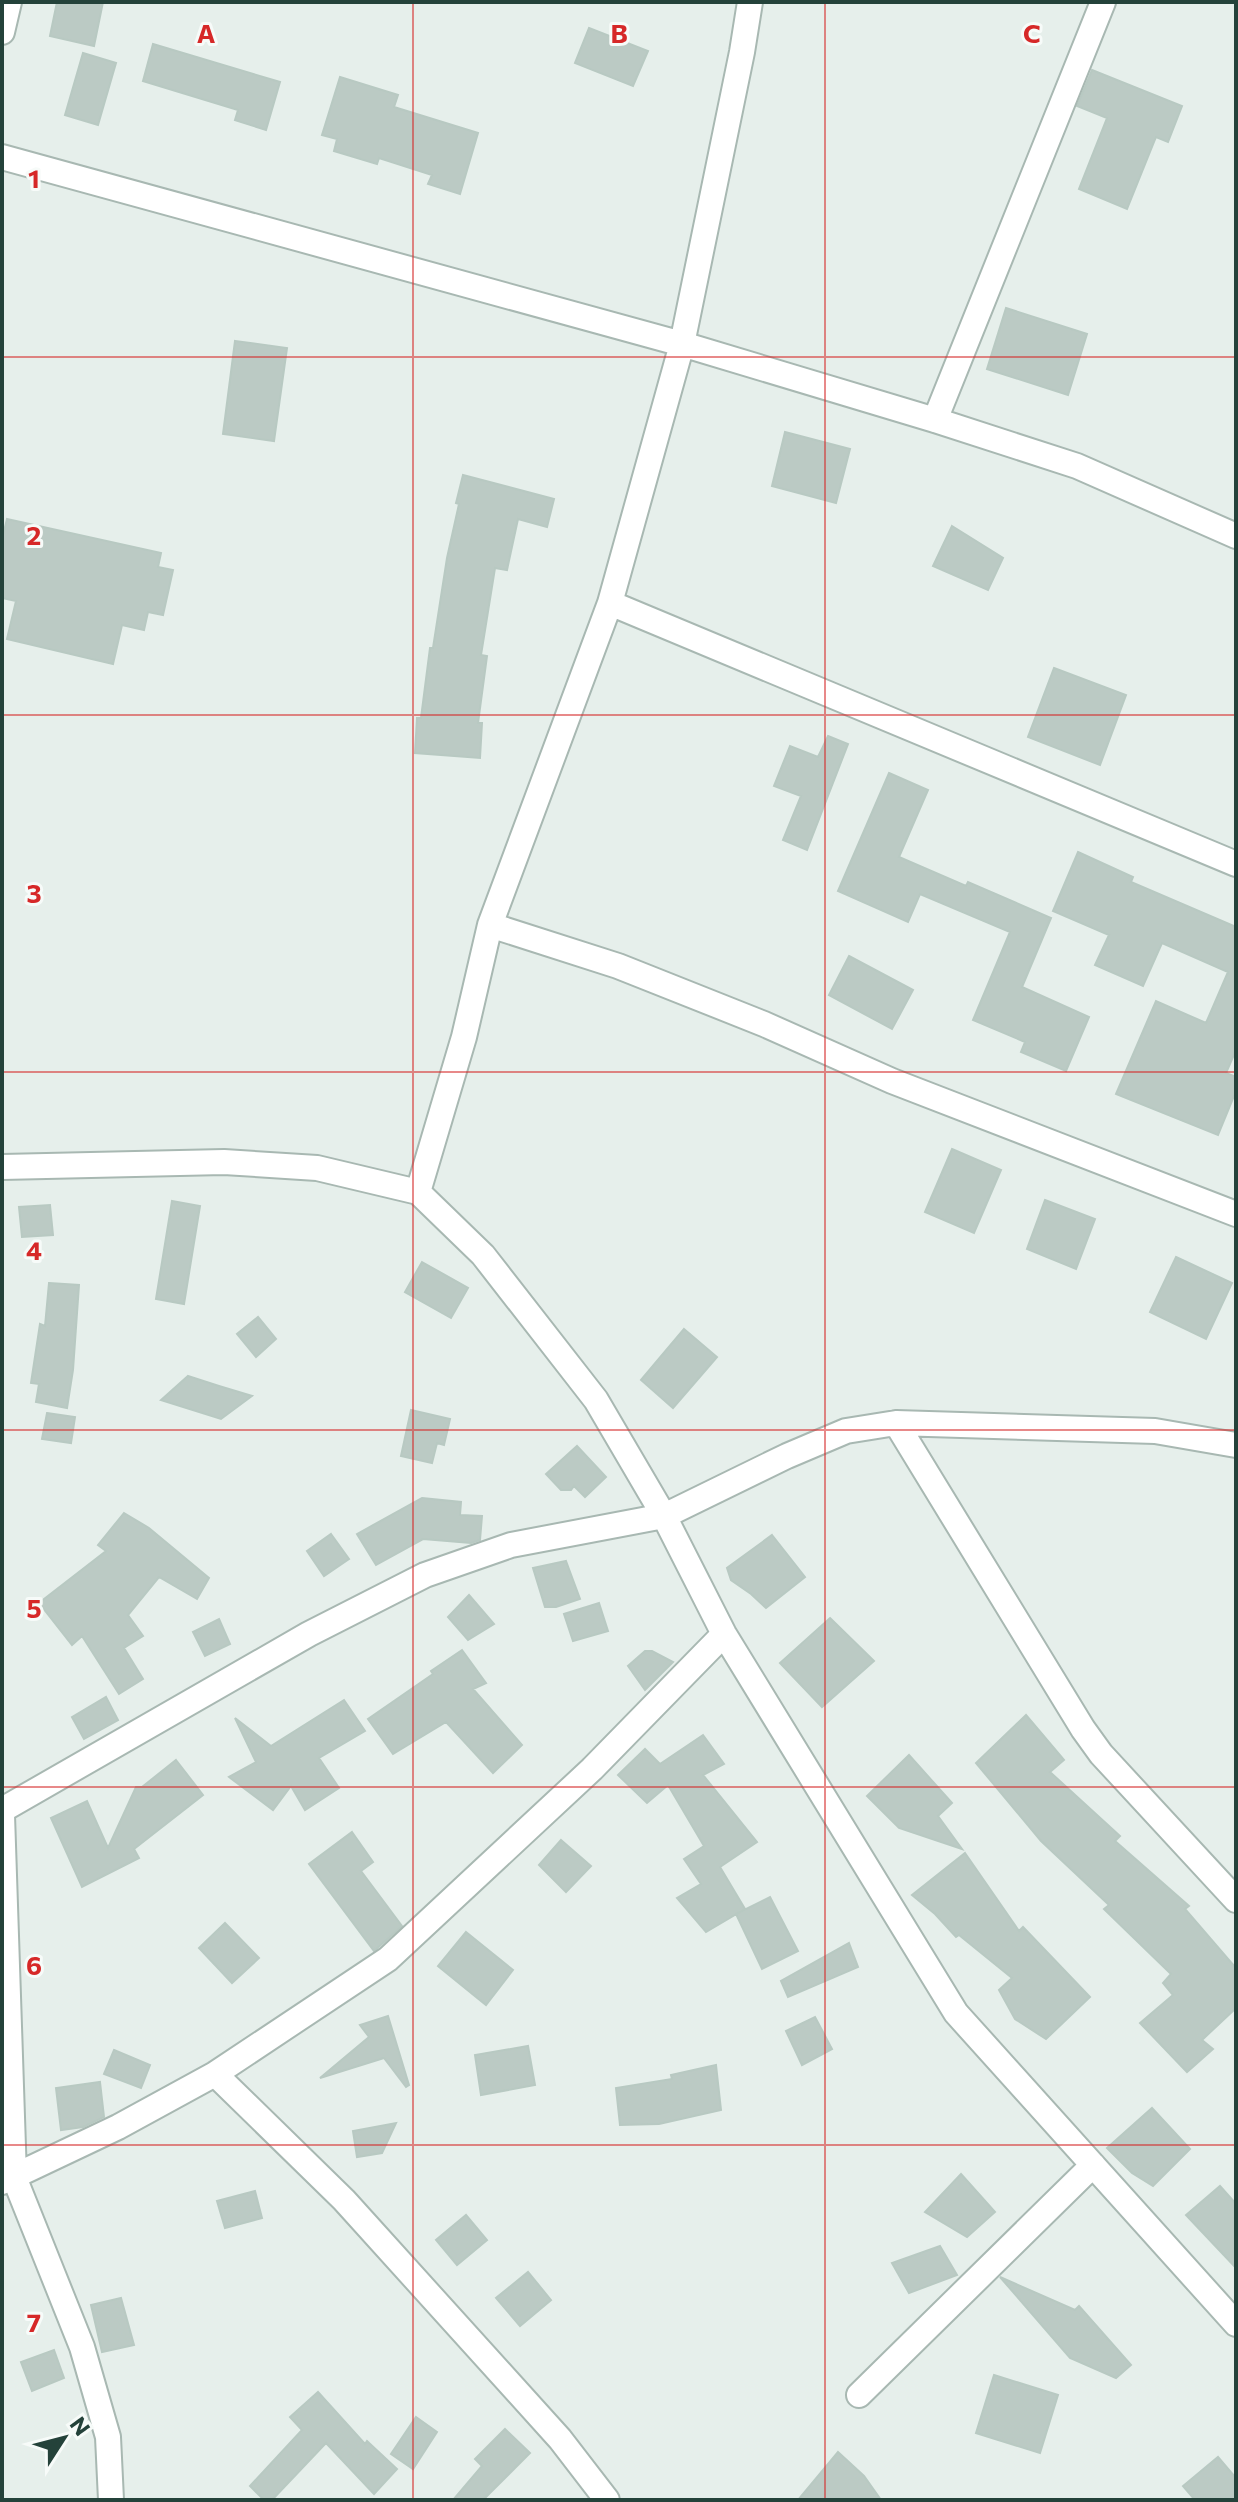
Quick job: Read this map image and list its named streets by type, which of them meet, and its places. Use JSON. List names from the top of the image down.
{
  "north": "top right",
  "grid": {
    "columns": ["A", "B", "C"],
    "rows": [
      "1",
      "2",
      "3",
      "4",
      "5",
      "6",
      "7"
    ]
  }
}
